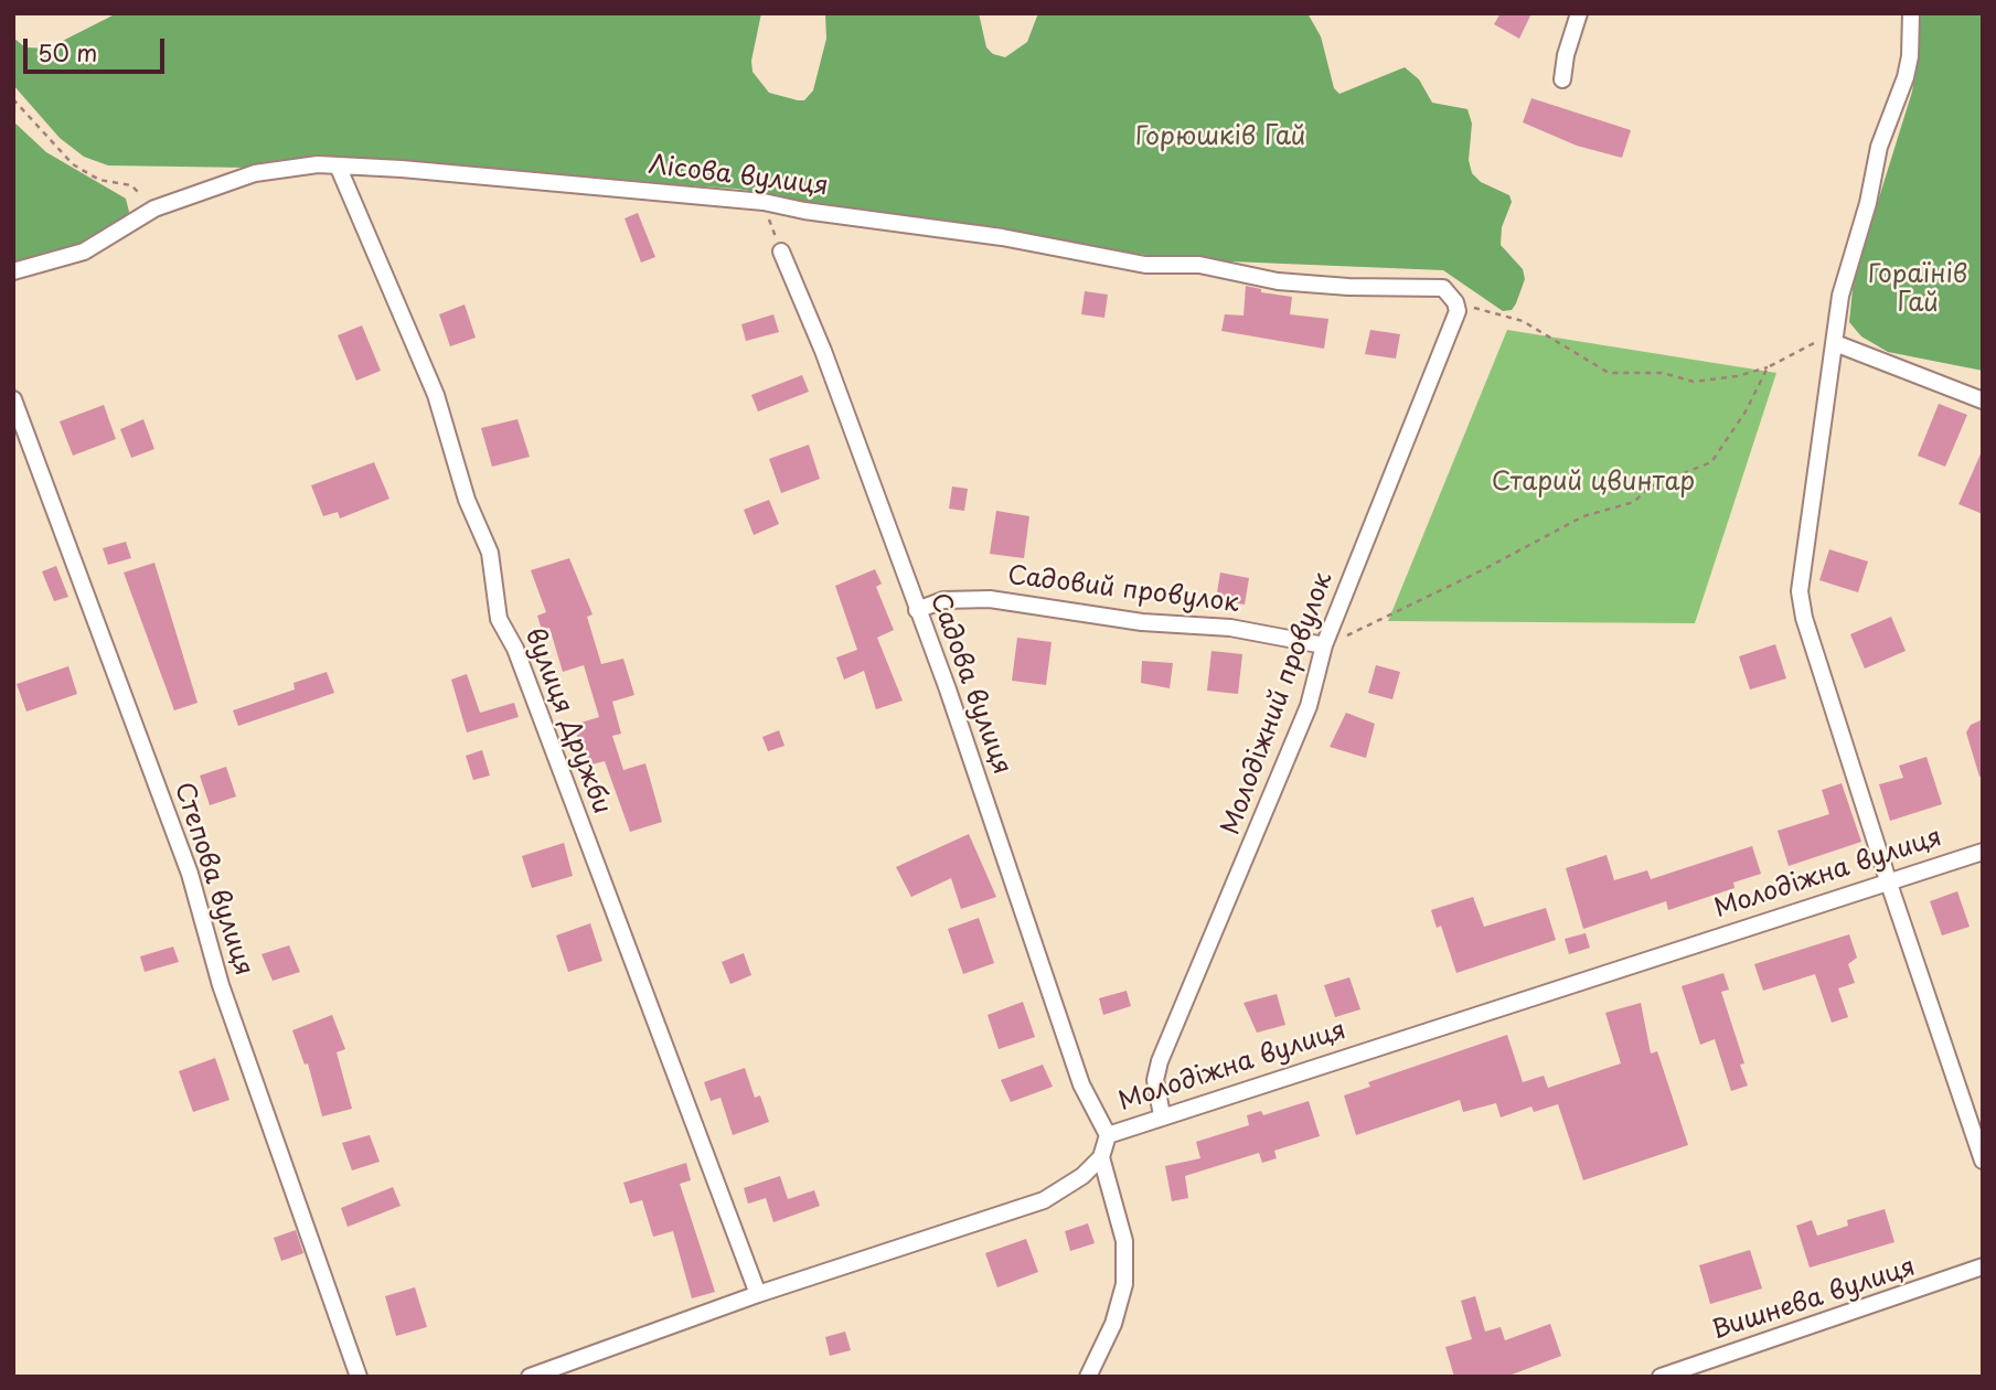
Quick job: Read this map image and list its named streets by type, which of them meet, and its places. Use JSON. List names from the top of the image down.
{
  "streets": {
    "street": [
      "Лісова вулиця",
      "Садовий провулок",
      "Садова вулиця",
      "Молодіжний провулок",
      "вулиця Дружби",
      "Молодіжна вулиця",
      "Степова вулиця",
      "Вишнева вулиця"
    ]
  },
  "crossings": [
    ["Лісова вулиця", "Молодіжний провулок"],
    ["Лісова вулиця", "вулиця Дружби"],
    ["Садовий провулок", "Садова вулиця"],
    ["Садовий провулок", "Молодіжний провулок"],
    ["Садова вулиця", "Молодіжна вулиця"],
    ["Молодіжний провулок", "Молодіжна вулиця"]
  ],
  "parks": ["Горюшків Гай", "Гораїнів Гай", "Старий цвинтар"],
  "scale_bar": "50 m"
}
